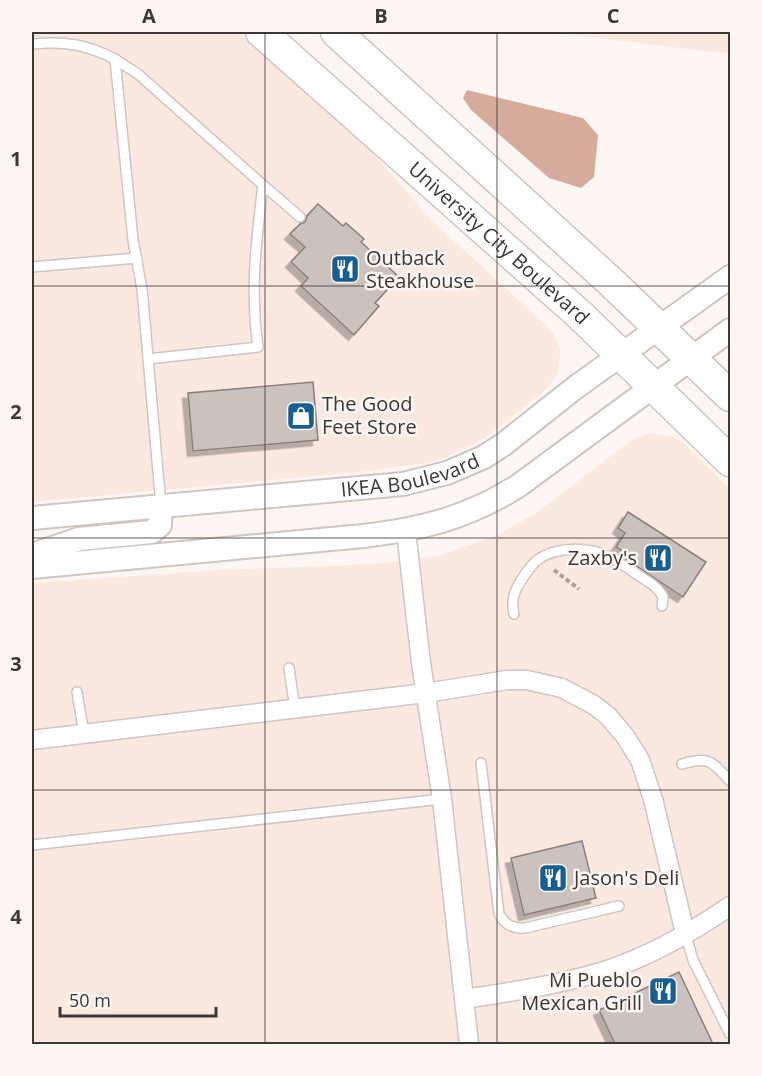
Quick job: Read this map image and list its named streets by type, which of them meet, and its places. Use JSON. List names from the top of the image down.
{
  "streets": {
    "main road": ["University City Boulevard"],
    "street": ["IKEA Boulevard"]
  },
  "crossings": [
    ["University City Boulevard", "IKEA Boulevard"]
  ],
  "places": {
    "restaurant": [
      "Outback Steakhouse",
      "Zaxby's",
      "Jason's Deli",
      "Mi Pueblo Mexican Grill"
    ],
    "shop": ["The Good Feet Store"]
  },
  "scale_bar": "50 m",
  "grid": {
    "columns": ["A", "B", "C"],
    "rows": [
      "1",
      "2",
      "3",
      "4"
    ]
  }
}
